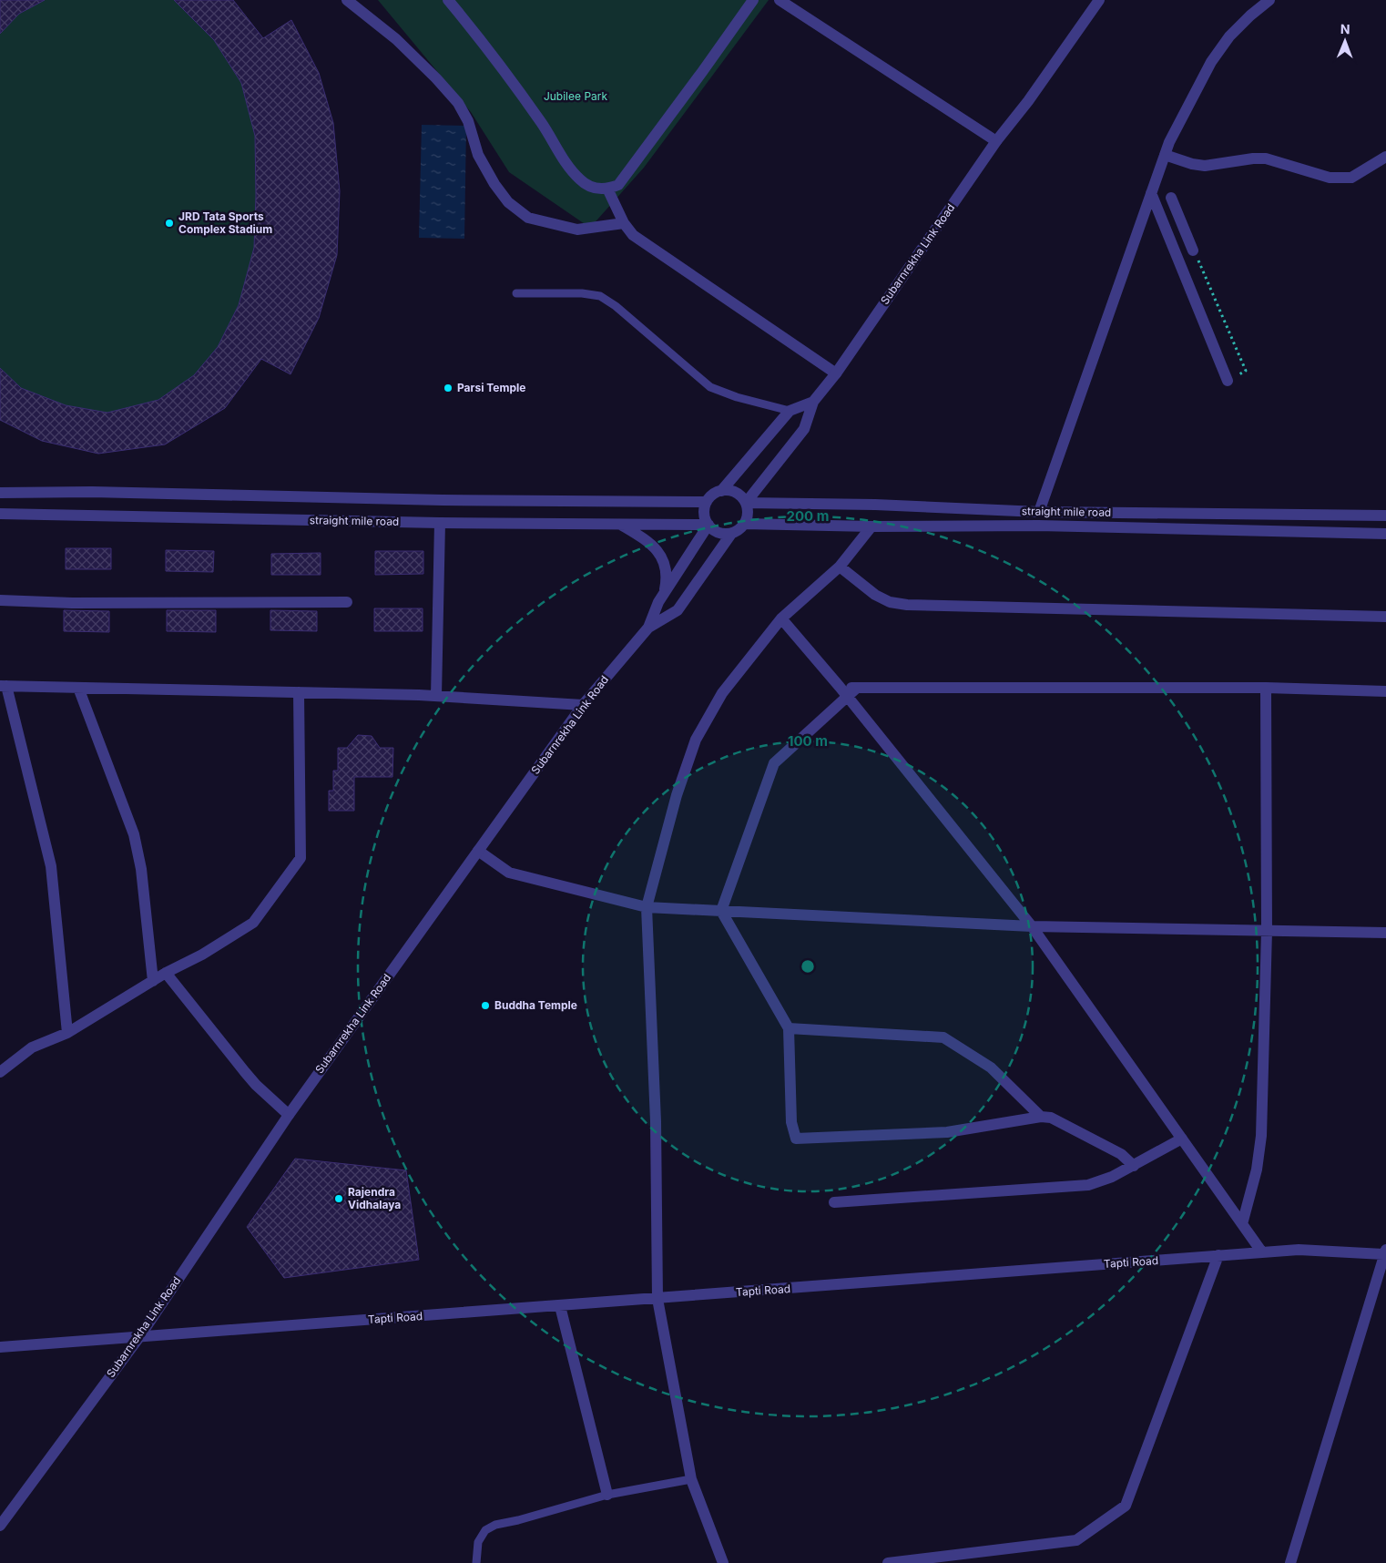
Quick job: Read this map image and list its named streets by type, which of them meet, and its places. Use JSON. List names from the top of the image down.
{
  "streets": {
    "street": ["Subarnrekha Link Road", "straight mile road", "Tapti Road"]
  },
  "crossings": [
    ["Subarnrekha Link Road", "straight mile road"],
    ["Subarnrekha Link Road", "Tapti Road"]
  ],
  "parks": ["Jubilee Park"],
  "places": [
    "JRD Tata Sports Complex Stadium",
    "Parsi Temple",
    "Buddha Temple",
    "Rajendra Vidhalaya"
  ],
  "north": "top",
  "rings": ["200 m", "100 m"]
}
